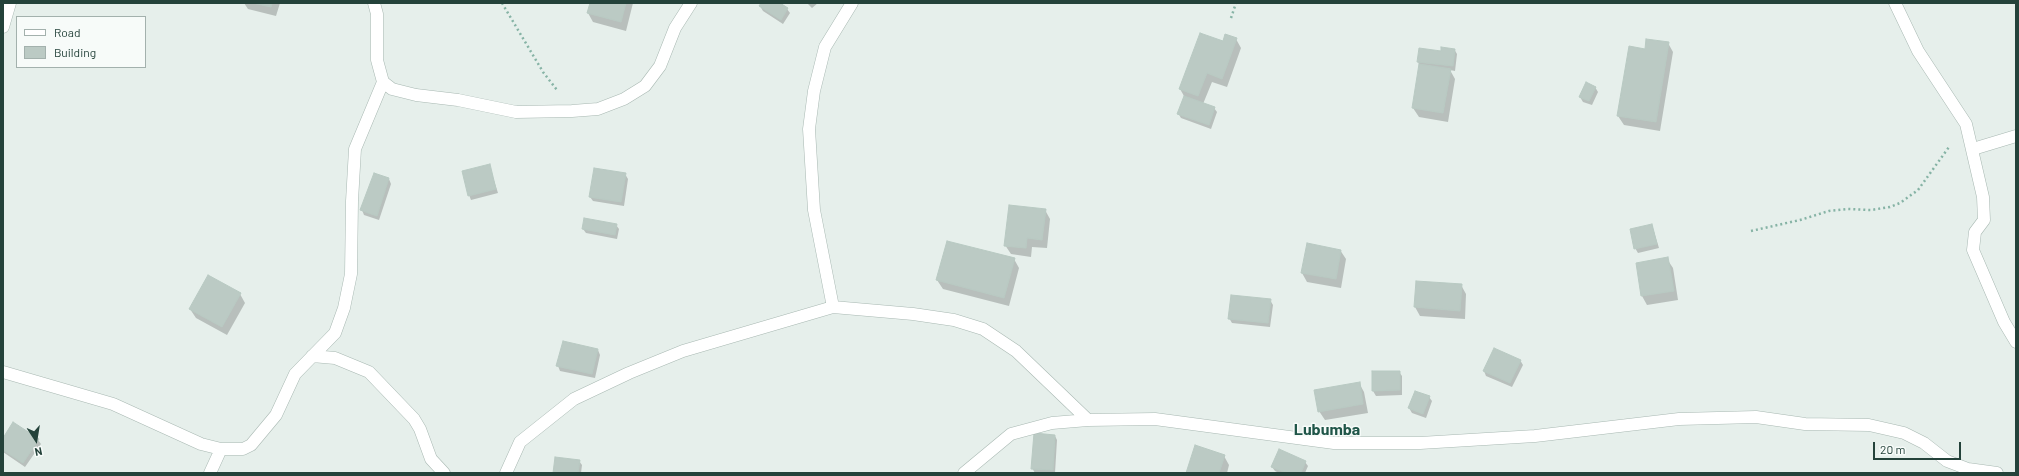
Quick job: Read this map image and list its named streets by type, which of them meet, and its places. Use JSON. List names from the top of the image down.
{
  "districts": ["Lubumba"],
  "legend": ["Road", "Building"],
  "scale_bar": "20 m",
  "north": "bottom"
}
